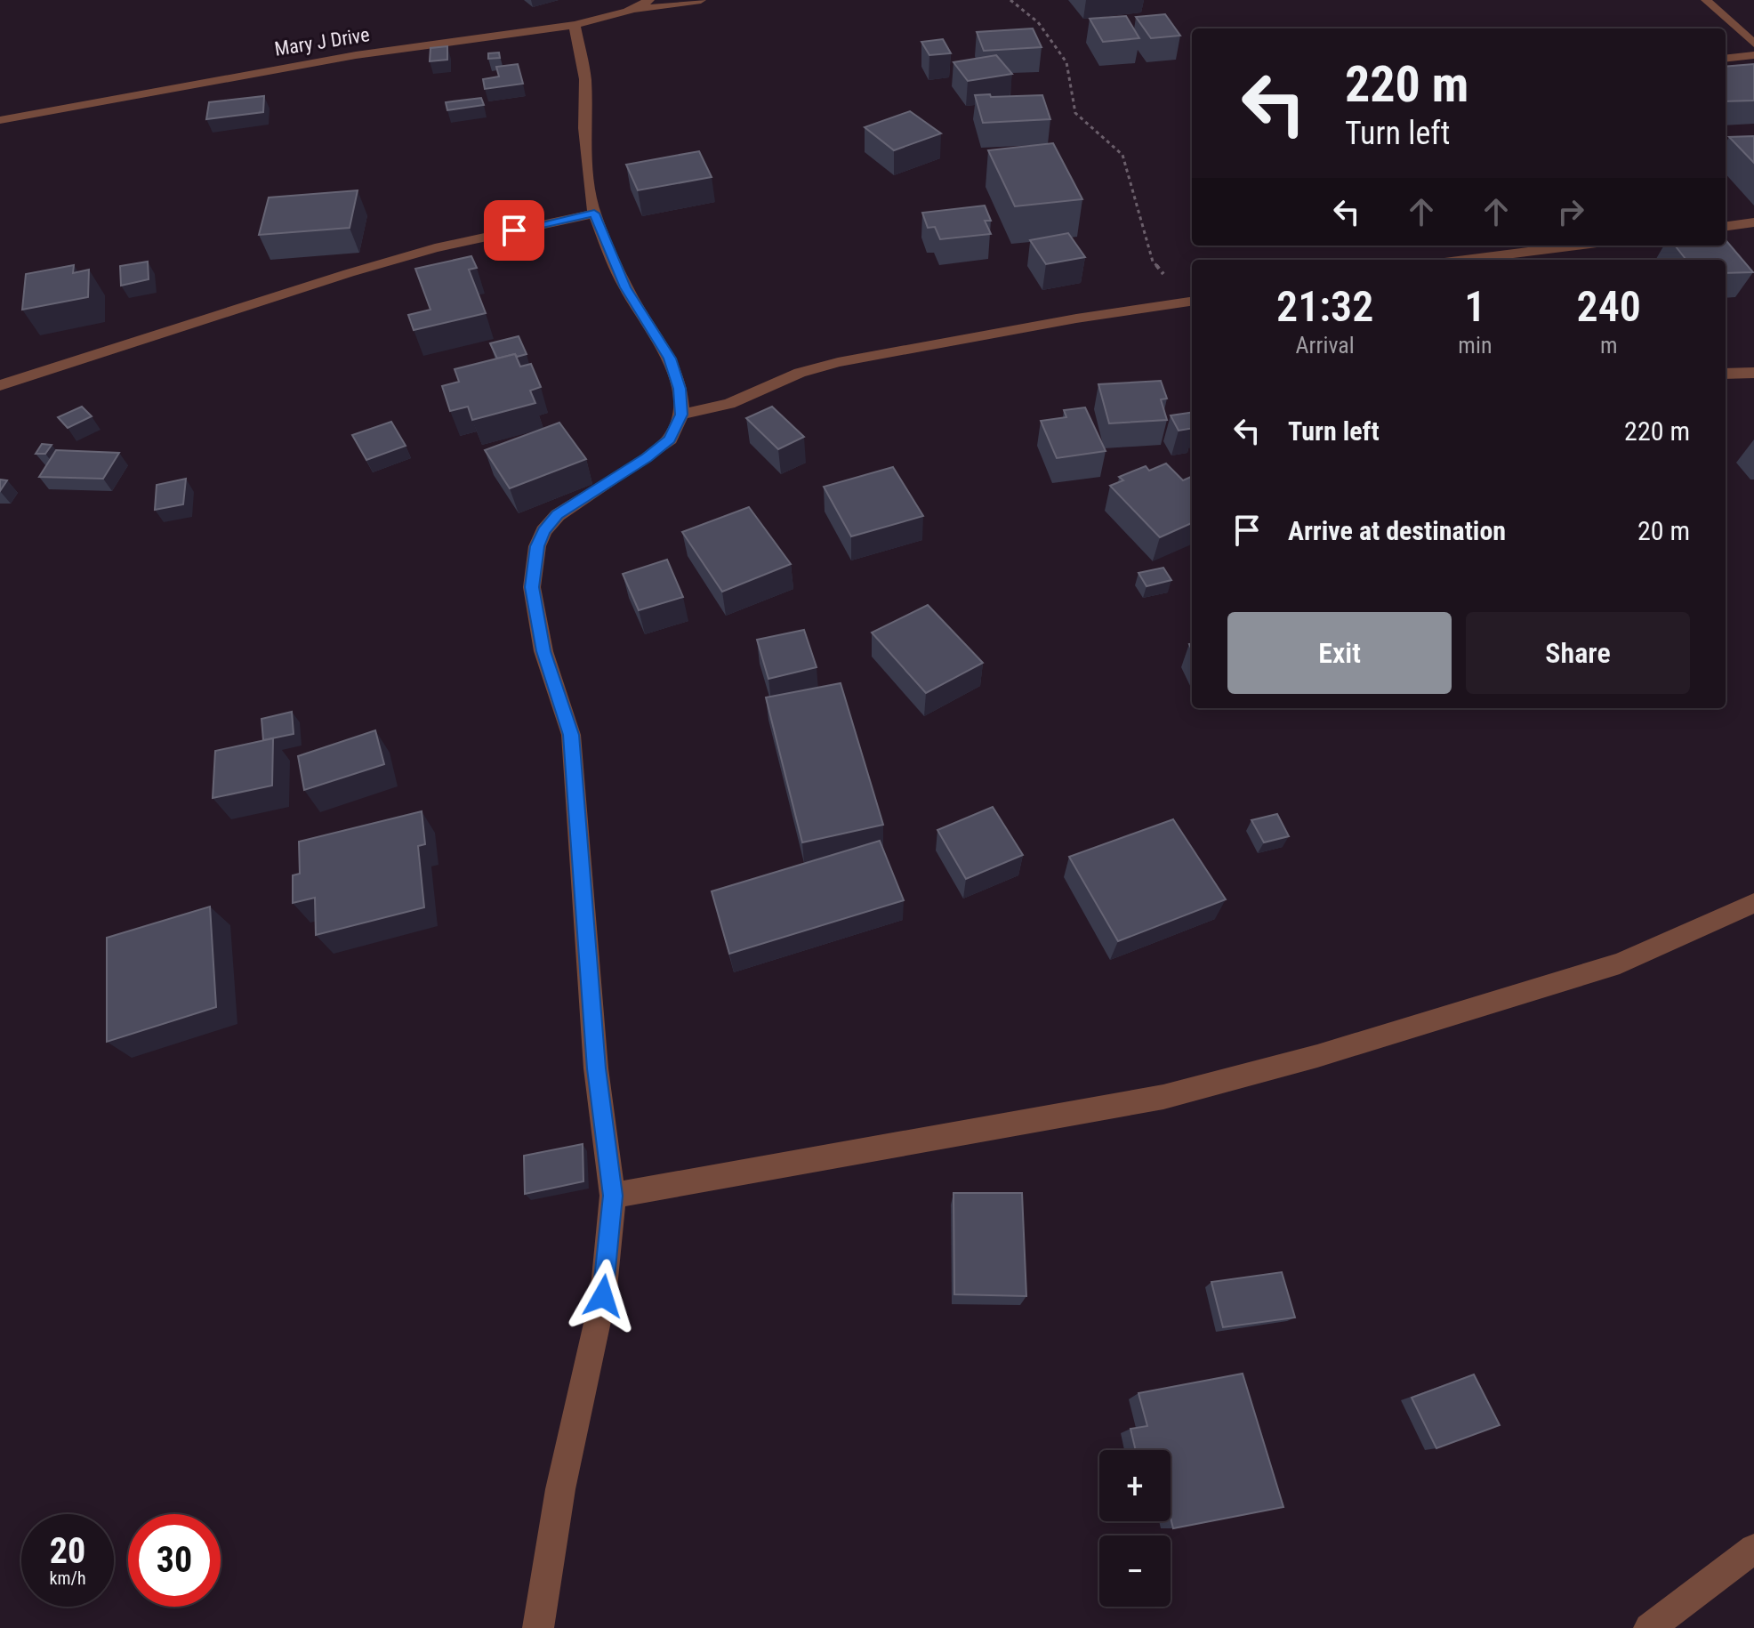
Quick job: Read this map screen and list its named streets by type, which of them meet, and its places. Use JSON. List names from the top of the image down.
{
  "streets": {
    "street": ["Mary J Drive"]
  },
  "page": {
    "turn": ["220 m", "Turn left"],
    "eta": [
      "21:32",
      "Arrival",
      "1",
      "min",
      "240",
      "m"
    ],
    "list": [
      {
        "name": "Turn left",
        "value": "220 m"
      },
      {
        "name": "Arrive at destination",
        "value": "20 m"
      }
    ],
    "buttons": ["Exit", "Share"],
    "map_buttons": ["+", "−"],
    "speed": "20 km/h",
    "limit": "30"
  }
}
